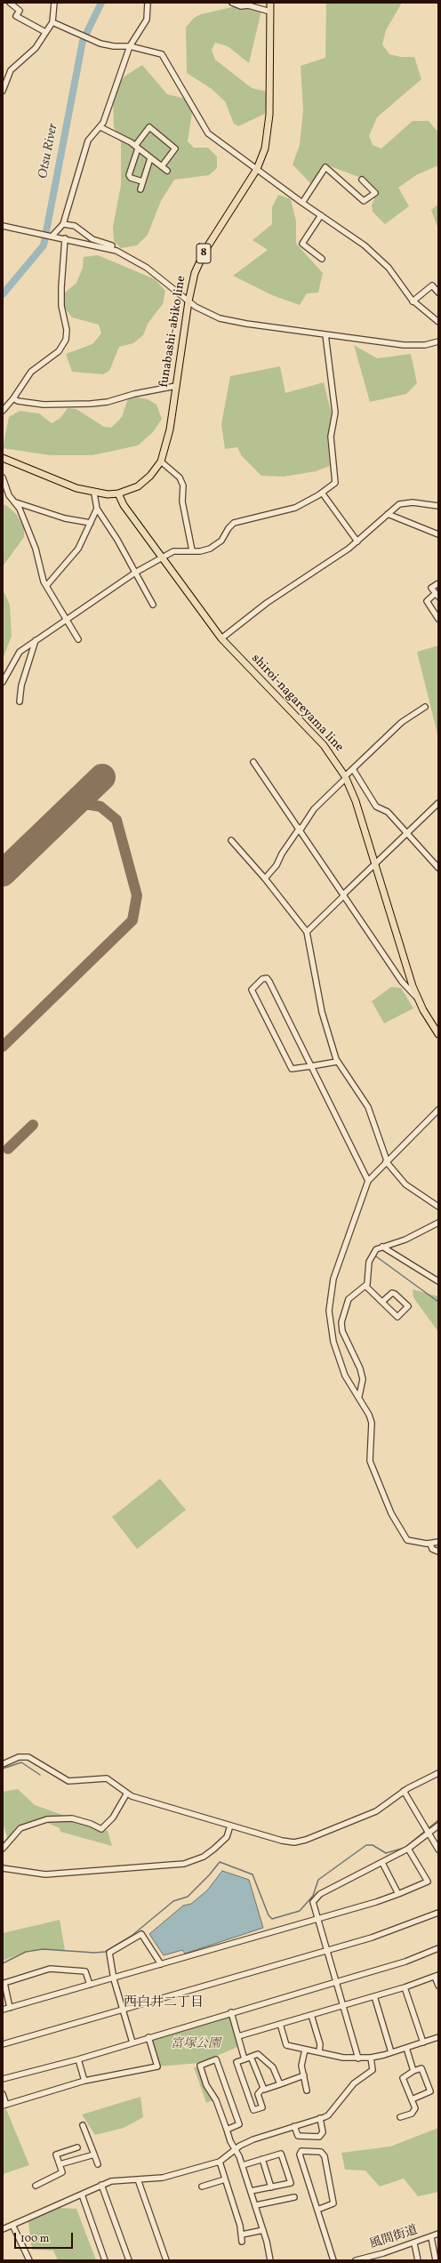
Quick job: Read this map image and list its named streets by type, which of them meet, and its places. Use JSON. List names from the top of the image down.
{
  "streets": {
    "main road": ["8", "funabashi-abiko line", "shiroi-nagareyama line"],
    "street": ["風間街道"]
  },
  "crossings": [
    ["funabashi-abiko line", "shiroi-nagareyama line"]
  ],
  "districts": ["西白井二丁目"],
  "water": ["Otsu River"],
  "parks": ["富塚公園"],
  "scale_bar": "100 m"
}
